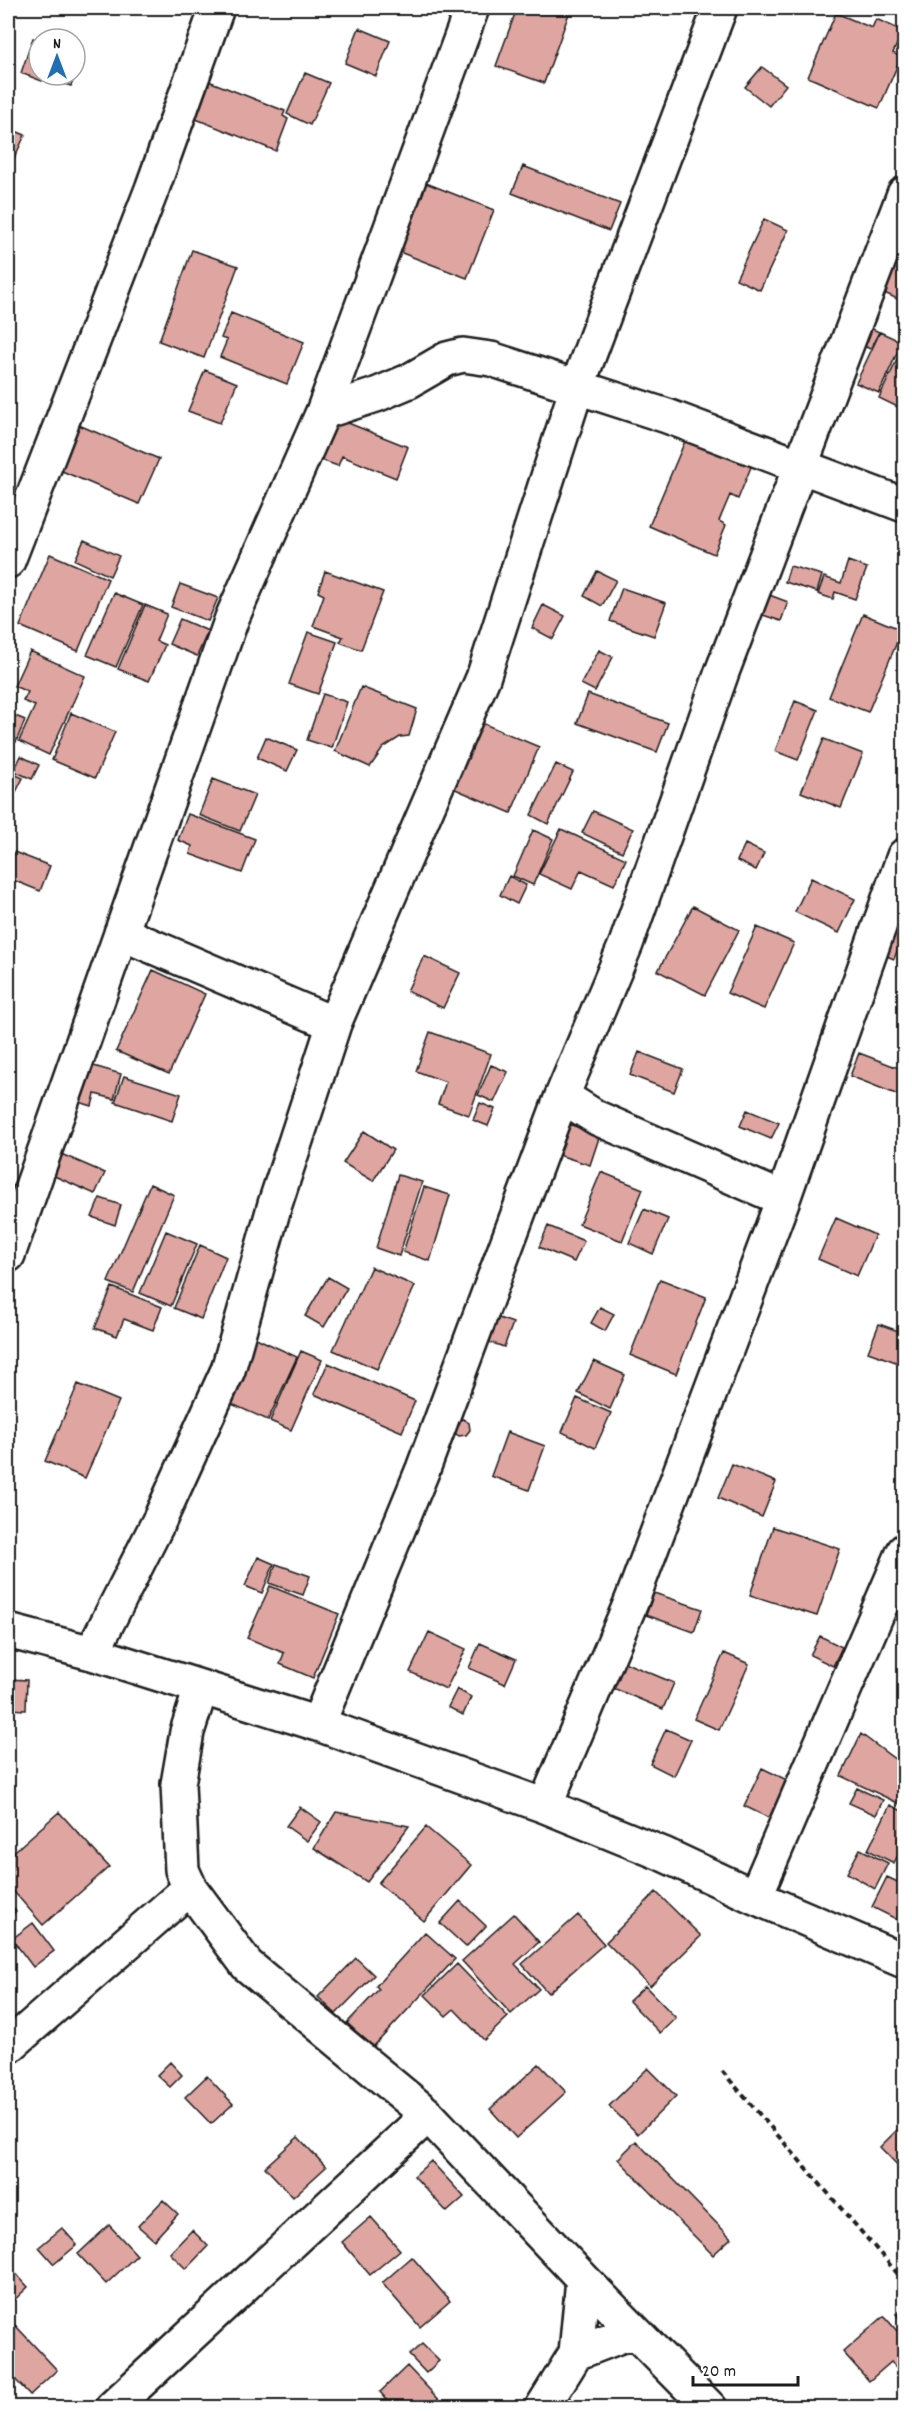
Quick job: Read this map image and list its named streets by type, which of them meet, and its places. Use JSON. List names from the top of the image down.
{
  "scale_bar": "20 m",
  "north": "top"
}
